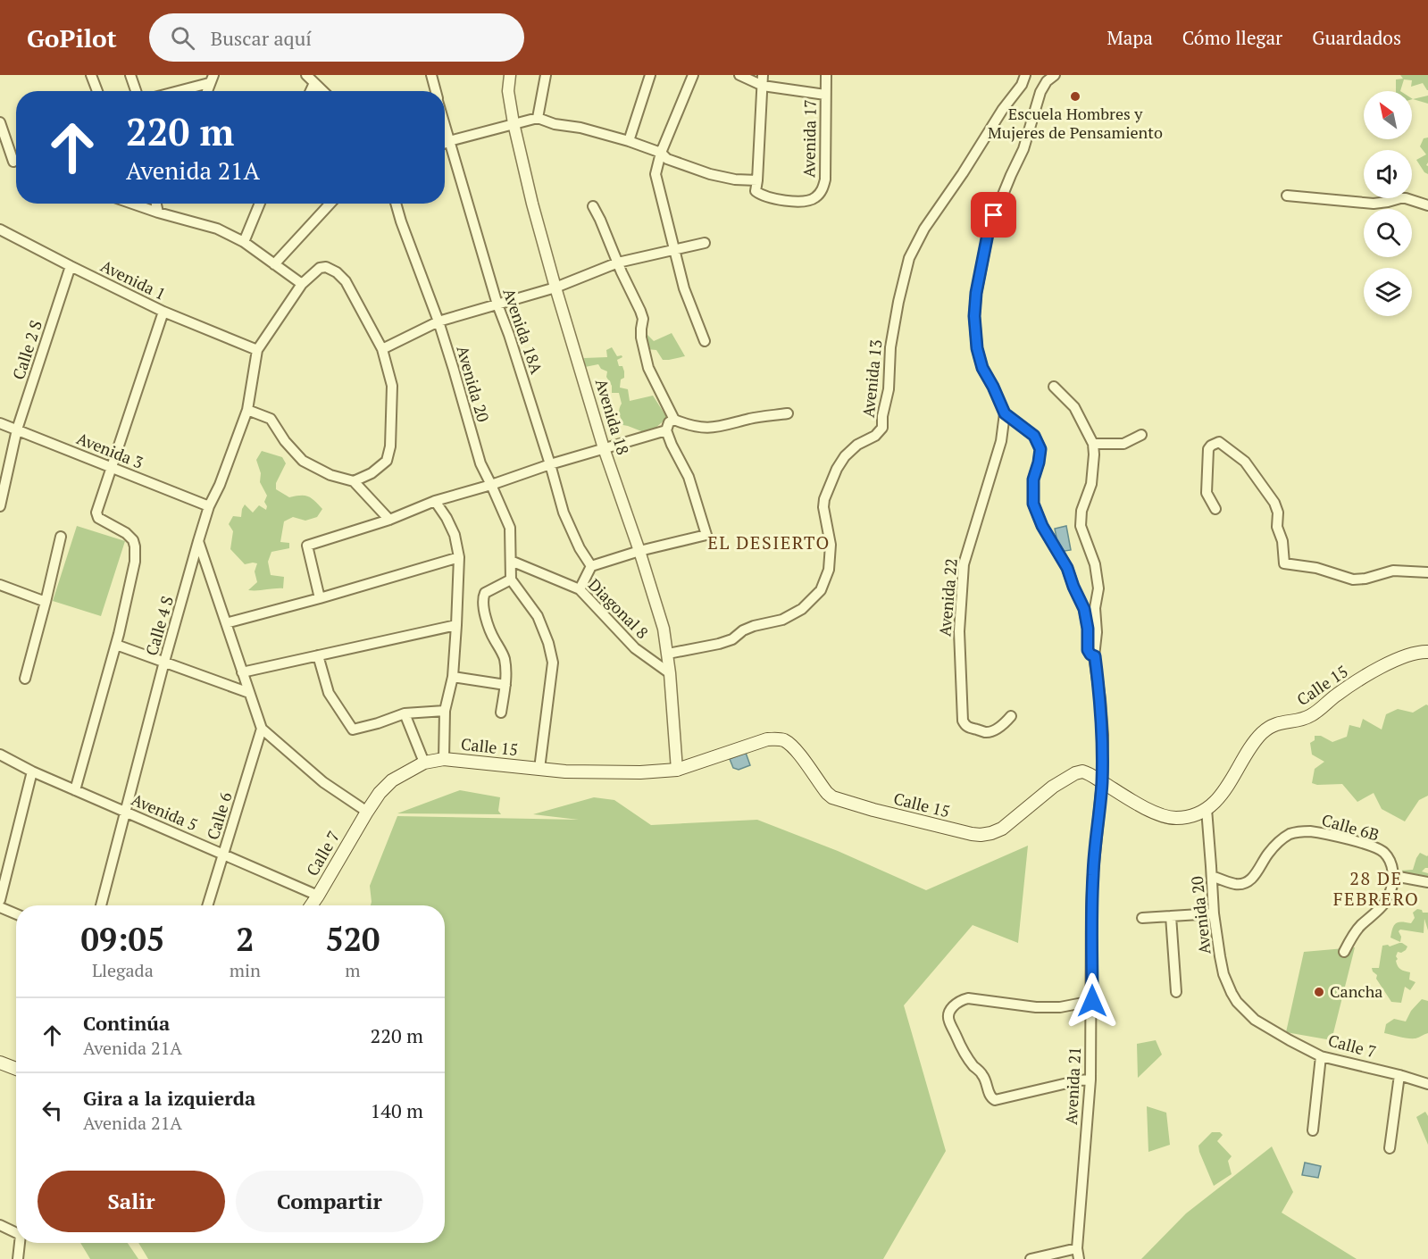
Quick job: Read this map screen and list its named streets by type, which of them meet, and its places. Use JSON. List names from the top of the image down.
{
  "streets": {
    "main road": ["Calle 15", "Calle 7"],
    "street": [
      "Avenida 17",
      "Avenida 1",
      "Avenida 18A",
      "Calle 2 S",
      "Avenida 13",
      "Avenida 20",
      "Avenida 18",
      "Avenida 3",
      "Avenida 22",
      "Diagonal 8",
      "Calle 4 S",
      "Avenida 5",
      "Calle 6",
      "Calle 6B",
      "Avenida 21"
    ]
  },
  "crossings": [
    ["Avenida 1", "Calle 2 S"],
    ["Avenida 1", "Calle 4 S"],
    ["Calle 2 S", "Avenida 3"],
    ["Avenida 13", "Avenida 18"],
    ["Avenida 20", "Diagonal 8"],
    ["Avenida 20", "Calle 15"],
    ["Avenida 20", "Calle 6B"],
    ["Avenida 20", "Calle 7"],
    ["Avenida 18", "Diagonal 8"],
    ["Avenida 18", "Calle 15"],
    ["Avenida 3", "Calle 4 S"],
    ["Calle 4 S", "Avenida 5"],
    ["Calle 15", "Calle 7"],
    ["Calle 15", "Avenida 21"],
    ["Avenida 5", "Calle 6"],
    ["Avenida 5", "Calle 7"]
  ],
  "districts": ["EL DESIERTO", "28 DE FEBRERO"],
  "places": ["Escuela Hombres y Mujeres de Pensamiento", "Cancha"],
  "north": "top left",
  "page": {
    "header": "GoPilot",
    "search": "Buscar aquí",
    "nav": ["Mapa", "Cómo llegar", "Guardados"],
    "turn": ["220 m", "Avenida 21A"],
    "eta": [
      "09:05",
      "Llegada",
      "2",
      "min",
      "520",
      "m"
    ],
    "list": [
      {
        "name": "Continúa",
        "note": "Avenida 21A",
        "value": "220 m"
      },
      {
        "name": "Gira a la izquierda",
        "note": "Avenida 21A",
        "value": "140 m"
      }
    ],
    "buttons": ["Salir", "Compartir"]
  }
}
